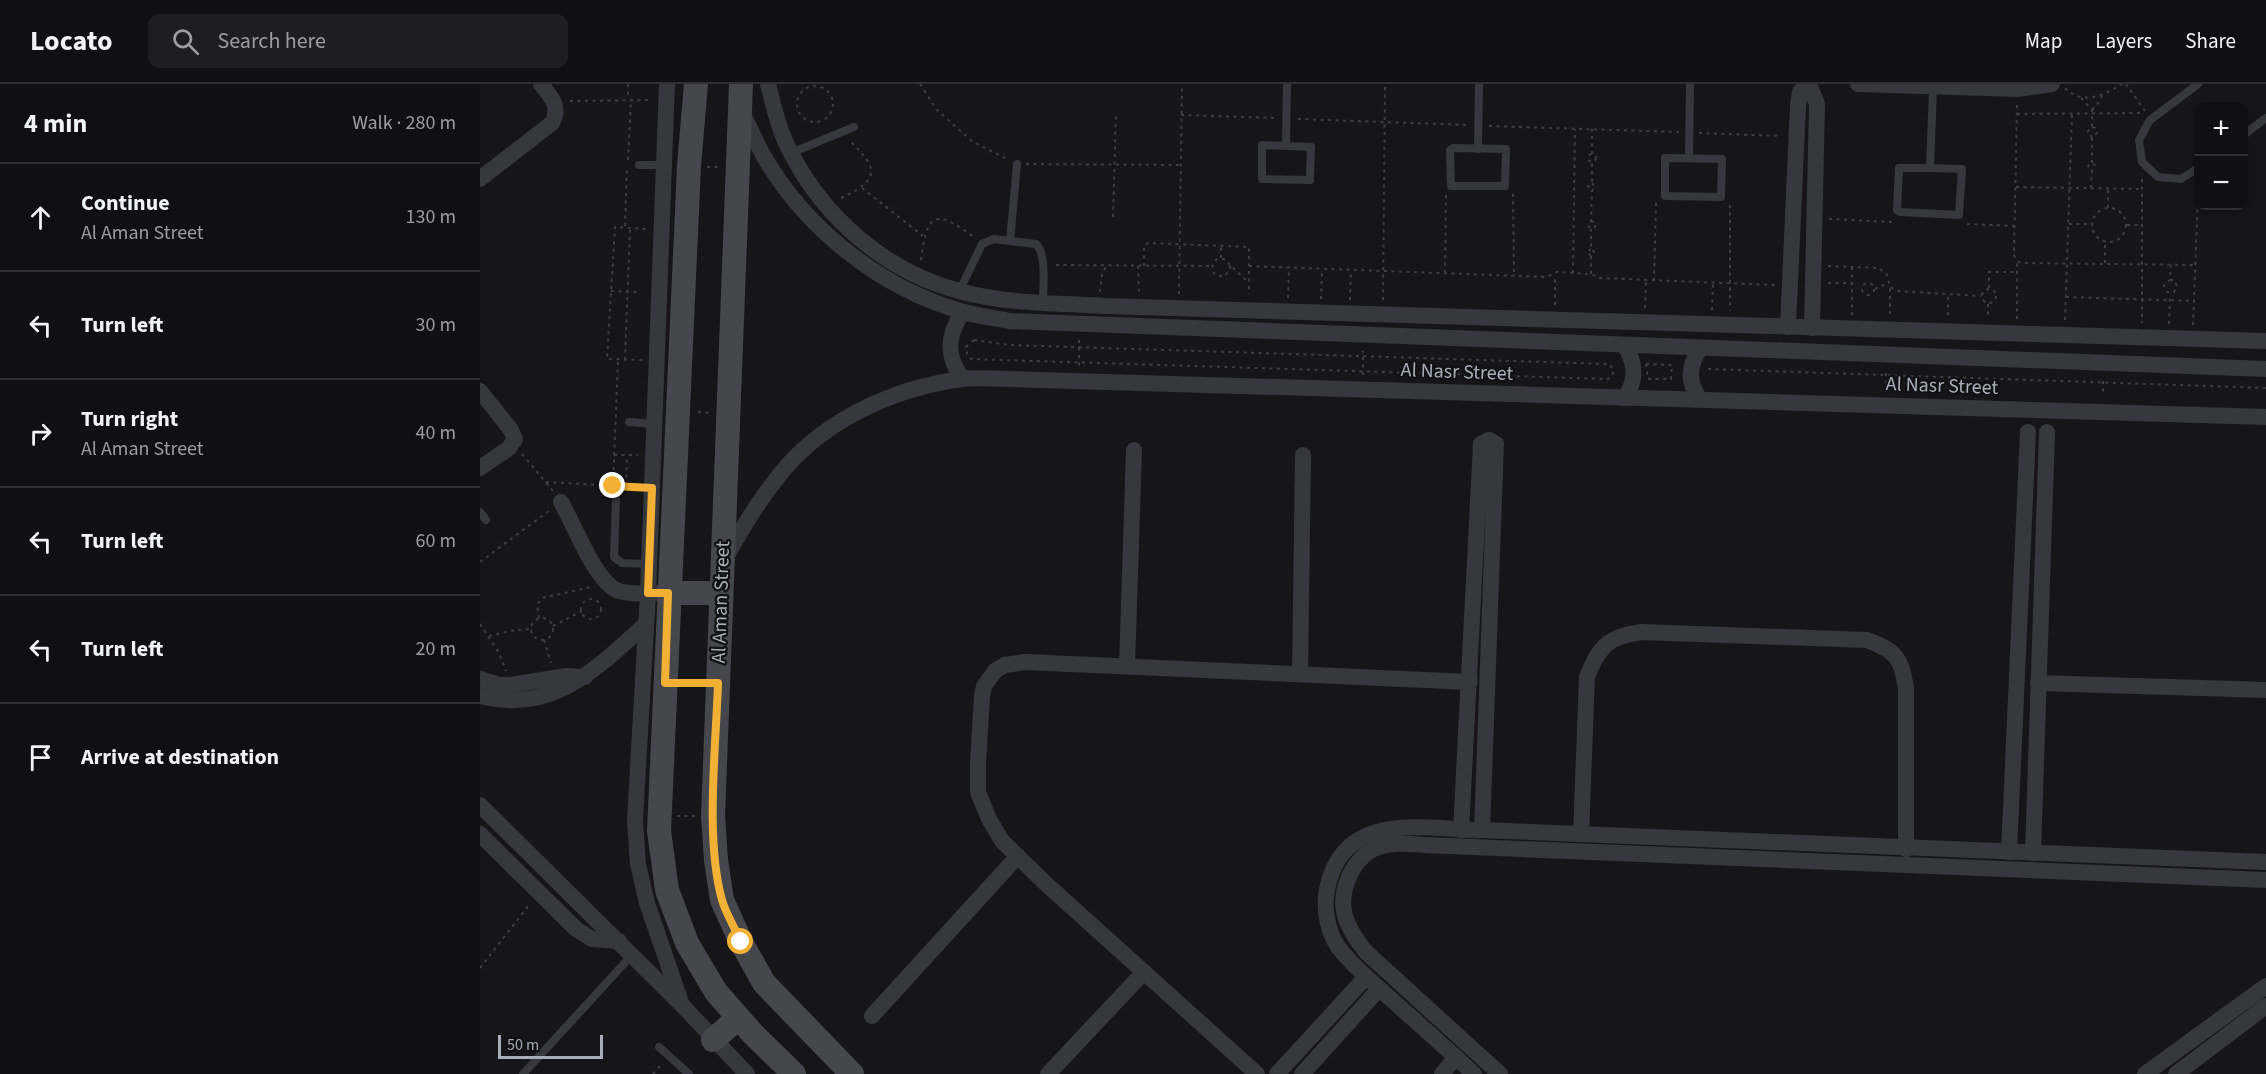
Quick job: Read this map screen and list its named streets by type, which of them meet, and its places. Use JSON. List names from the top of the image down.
{
  "streets": {
    "street": ["Al Nasr Street", "Al Aman Street"]
  },
  "crossings": [
    ["Al Nasr Street", "Al Aman Street"]
  ],
  "scale_bar": "50 m",
  "page": {
    "header": "Locato",
    "search": "Search here",
    "nav": ["Map", "Layers", "Share"],
    "heading": ["4 min", "Walk · 280 m"],
    "map_buttons": ["+", "−"],
    "list": [
      ["Continue", "Al Aman Street", "130 m"],
      ["Turn left", "30 m"],
      ["Turn right", "Al Aman Street", "40 m"],
      ["Turn left", "60 m"],
      ["Turn left", "20 m"],
      "Arrive at destination"
    ],
    "scale": "50 m"
  }
}
